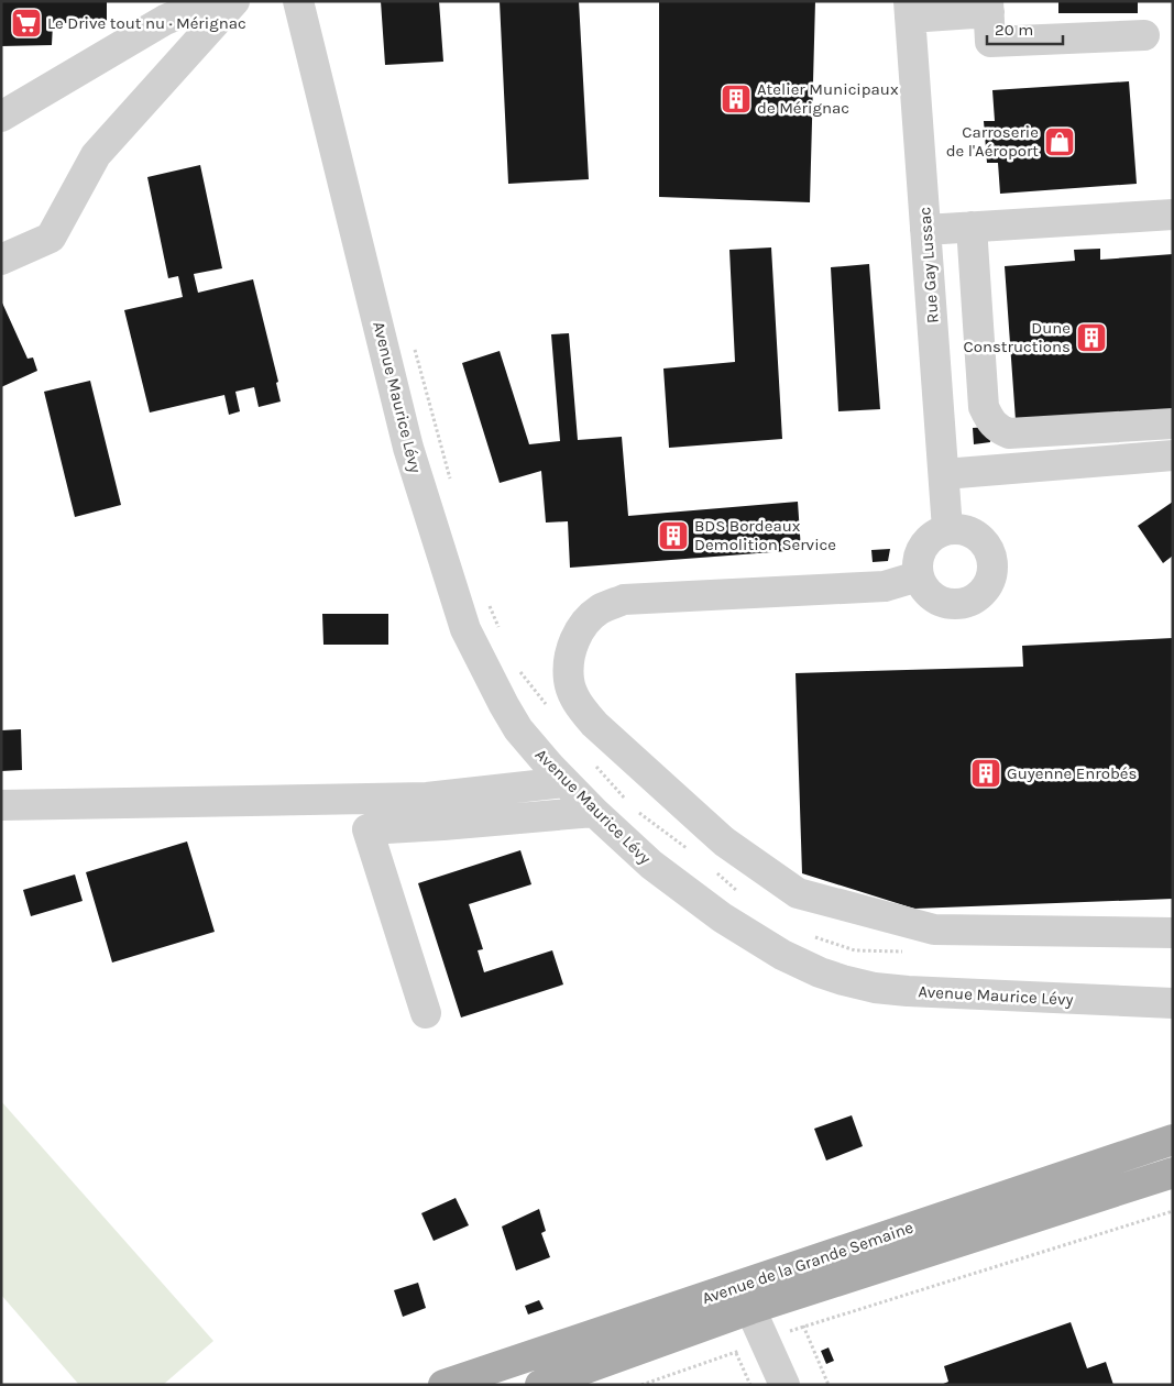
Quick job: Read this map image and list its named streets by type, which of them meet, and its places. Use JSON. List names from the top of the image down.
{
  "streets": {
    "main road": ["Avenue de la Grande Semaine"],
    "street": ["Rue Gay Lussac", "Avenue Maurice Lévy"]
  },
  "places": {
    "supermarket": ["Le Drive tout nu · Mérignac"],
    "building": [
      "Atelier Municipaux de Mérignac",
      "Dune Constructions",
      "BDS Bordeaux Demolition Service",
      "Guyenne Enrobés"
    ],
    "shop": ["Carroserie de l'Aéroport"]
  },
  "scale_bar": "20 m"
}
